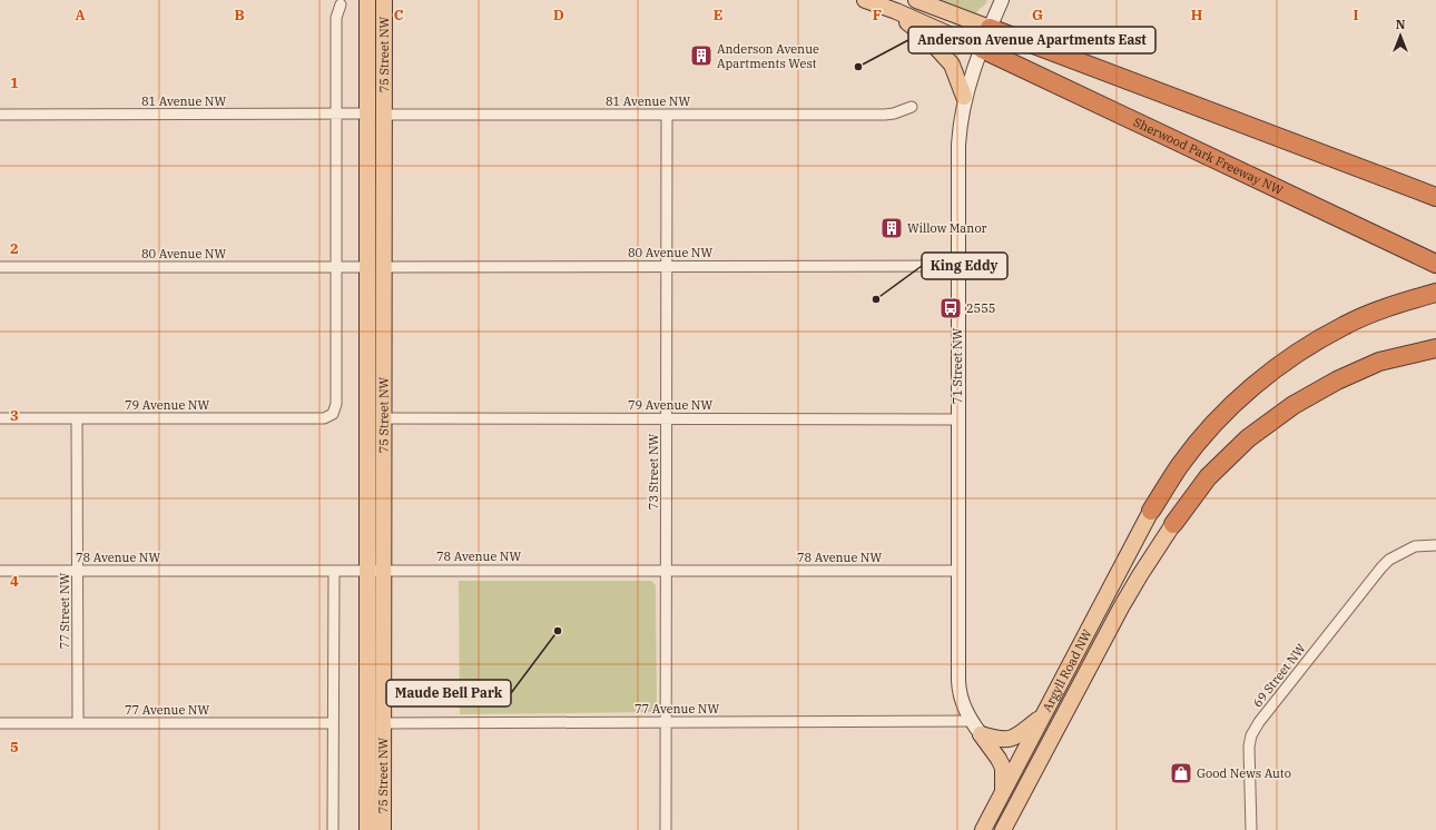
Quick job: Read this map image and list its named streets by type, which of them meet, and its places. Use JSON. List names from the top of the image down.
{
  "streets": {
    "highway": ["Sherwood Park Freeway NW"],
    "main road": ["75 Street NW", "Argyll Road NW"],
    "street": [
      "81 Avenue NW",
      "80 Avenue NW",
      "71 Street NW",
      "79 Avenue NW",
      "73 Street NW",
      "78 Avenue NW",
      "77 Street NW",
      "69 Street NW",
      "77 Avenue NW"
    ]
  },
  "crossings": [
    ["75 Street NW", "81 Avenue NW"],
    ["75 Street NW", "80 Avenue NW"],
    ["75 Street NW", "79 Avenue NW"],
    ["75 Street NW", "78 Avenue NW"],
    ["75 Street NW", "77 Avenue NW"],
    ["81 Avenue NW", "73 Street NW"],
    ["Sherwood Park Freeway NW", "71 Street NW"],
    ["80 Avenue NW", "71 Street NW"],
    ["80 Avenue NW", "79 Avenue NW"],
    ["80 Avenue NW", "73 Street NW"],
    ["71 Street NW", "79 Avenue NW"],
    ["71 Street NW", "78 Avenue NW"],
    ["71 Street NW", "77 Avenue NW"],
    ["79 Avenue NW", "73 Street NW"],
    ["79 Avenue NW", "77 Street NW"],
    ["73 Street NW", "78 Avenue NW"],
    ["73 Street NW", "77 Avenue NW"],
    ["78 Avenue NW", "77 Street NW"],
    ["77 Street NW", "77 Avenue NW"]
  ],
  "places": {
    "building": ["Anderson Avenue Apartments West", "Willow Manor"],
    "other": ["Anderson Avenue Apartments East", "King Eddy", "Maude Bell Park"],
    "bus stop": ["2555"],
    "shop": ["Good News Auto"]
  },
  "north": "top",
  "grid": {
    "columns": [
      "A",
      "B",
      "C",
      "D",
      "E",
      "F",
      "G",
      "H",
      "I"
    ],
    "rows": [
      "1",
      "2",
      "3",
      "4",
      "5"
    ]
  }
}
